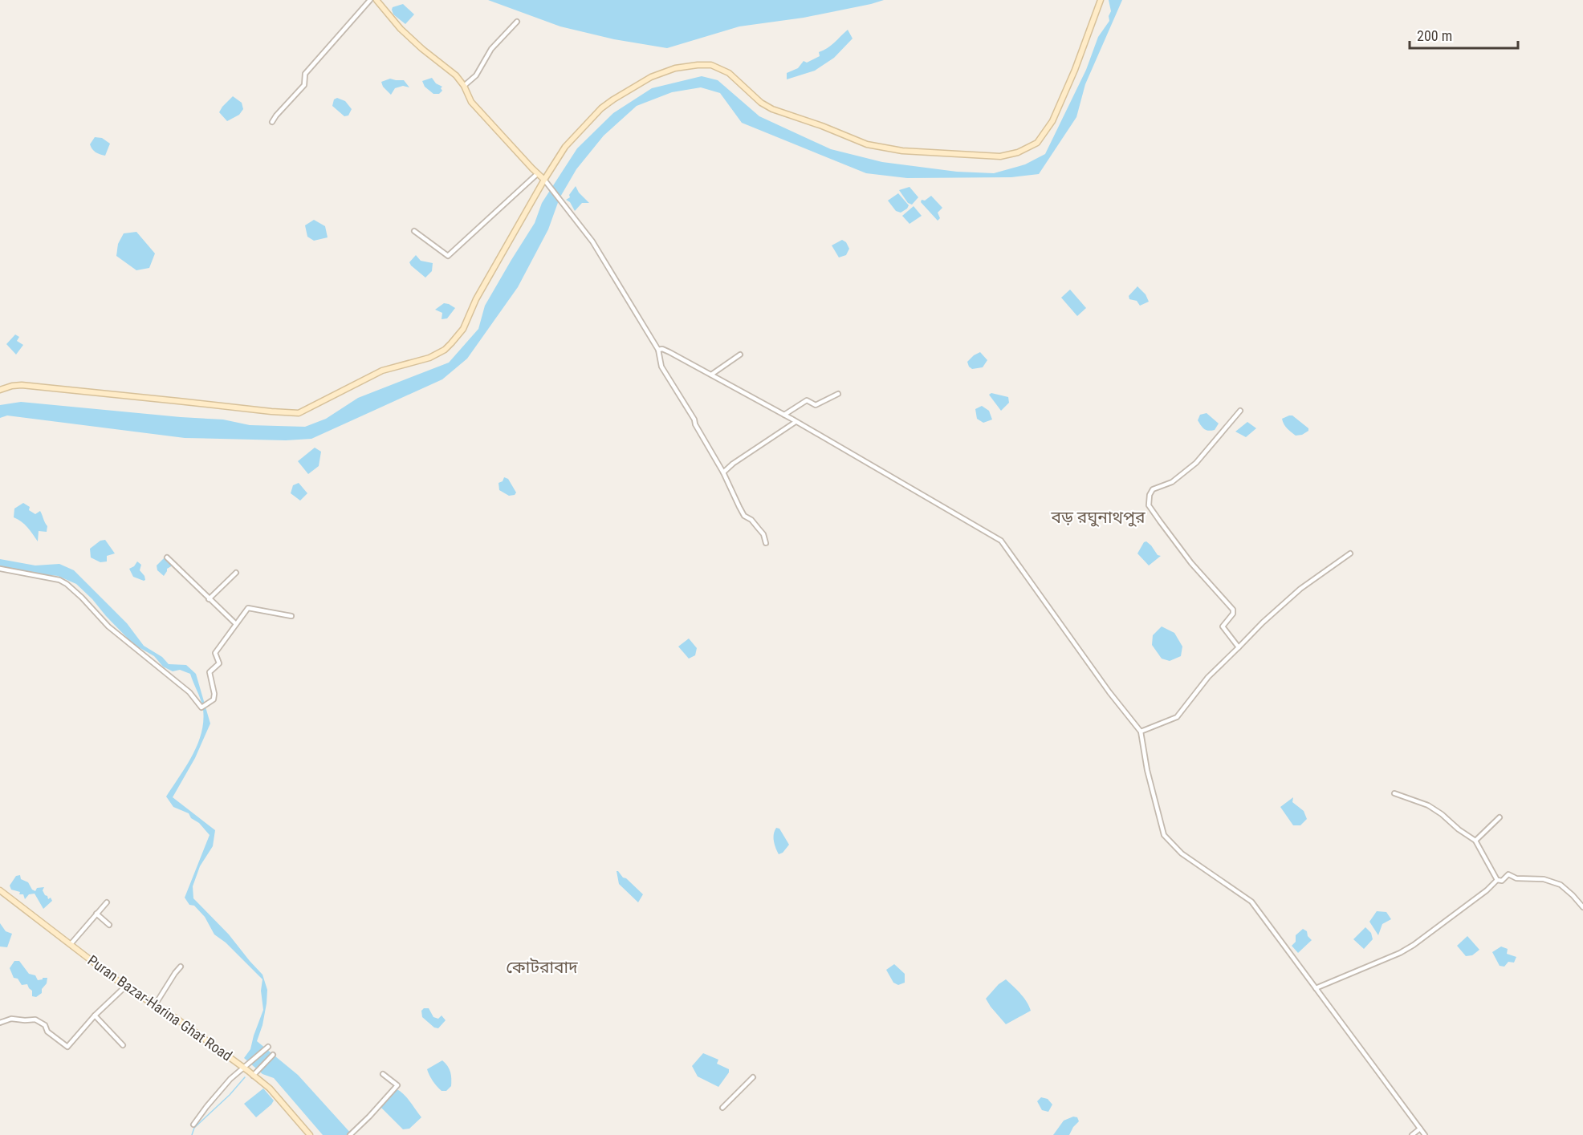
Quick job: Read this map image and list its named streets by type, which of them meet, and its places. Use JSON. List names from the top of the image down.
{
  "streets": {
    "main road": ["Puran Bazar-Harina Ghat Road"]
  },
  "districts": ["বড় রঘুনাথপুর", "কোটরাবাদ"],
  "scale_bar": "200 m"
}
